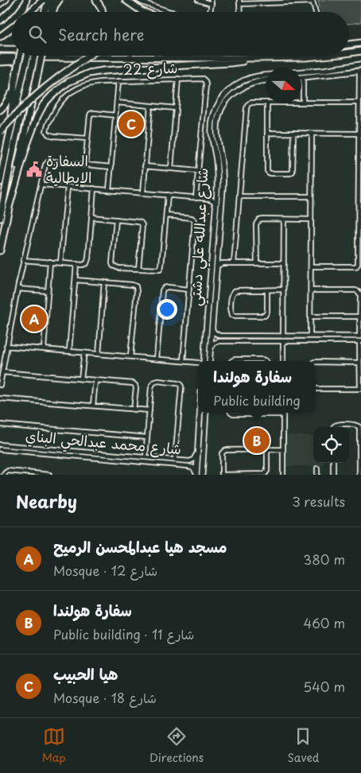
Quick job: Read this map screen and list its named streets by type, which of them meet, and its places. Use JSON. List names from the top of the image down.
{
  "streets": {
    "main road": ["شارع عبدالله علي دشتي"],
    "street": ["شارع 22", "شارع محمد عبدالحي البناي"]
  },
  "places": {
    "public building": ["السفارة الايطالية"]
  },
  "north": "right",
  "page": {
    "search": "Search here",
    "pins": ["C", "A", "B"],
    "popup": ["سفارة هولندا", "Public building"],
    "heading": ["Nearby", "3 results"],
    "list": [
      {
        "mark": "A",
        "name": "مسجد هيا عبدالمحسن الرميح",
        "note": "Mosque · شارع 12",
        "value": "380 m"
      },
      {
        "mark": "B",
        "name": "سفارة هولندا",
        "note": "Public building · شارع 11",
        "value": "460 m"
      },
      {
        "mark": "C",
        "name": "هيا الحبيب",
        "note": "Mosque · شارع 18",
        "value": "540 m"
      }
    ],
    "nav": ["Map", "Directions", "Saved"]
  }
}
